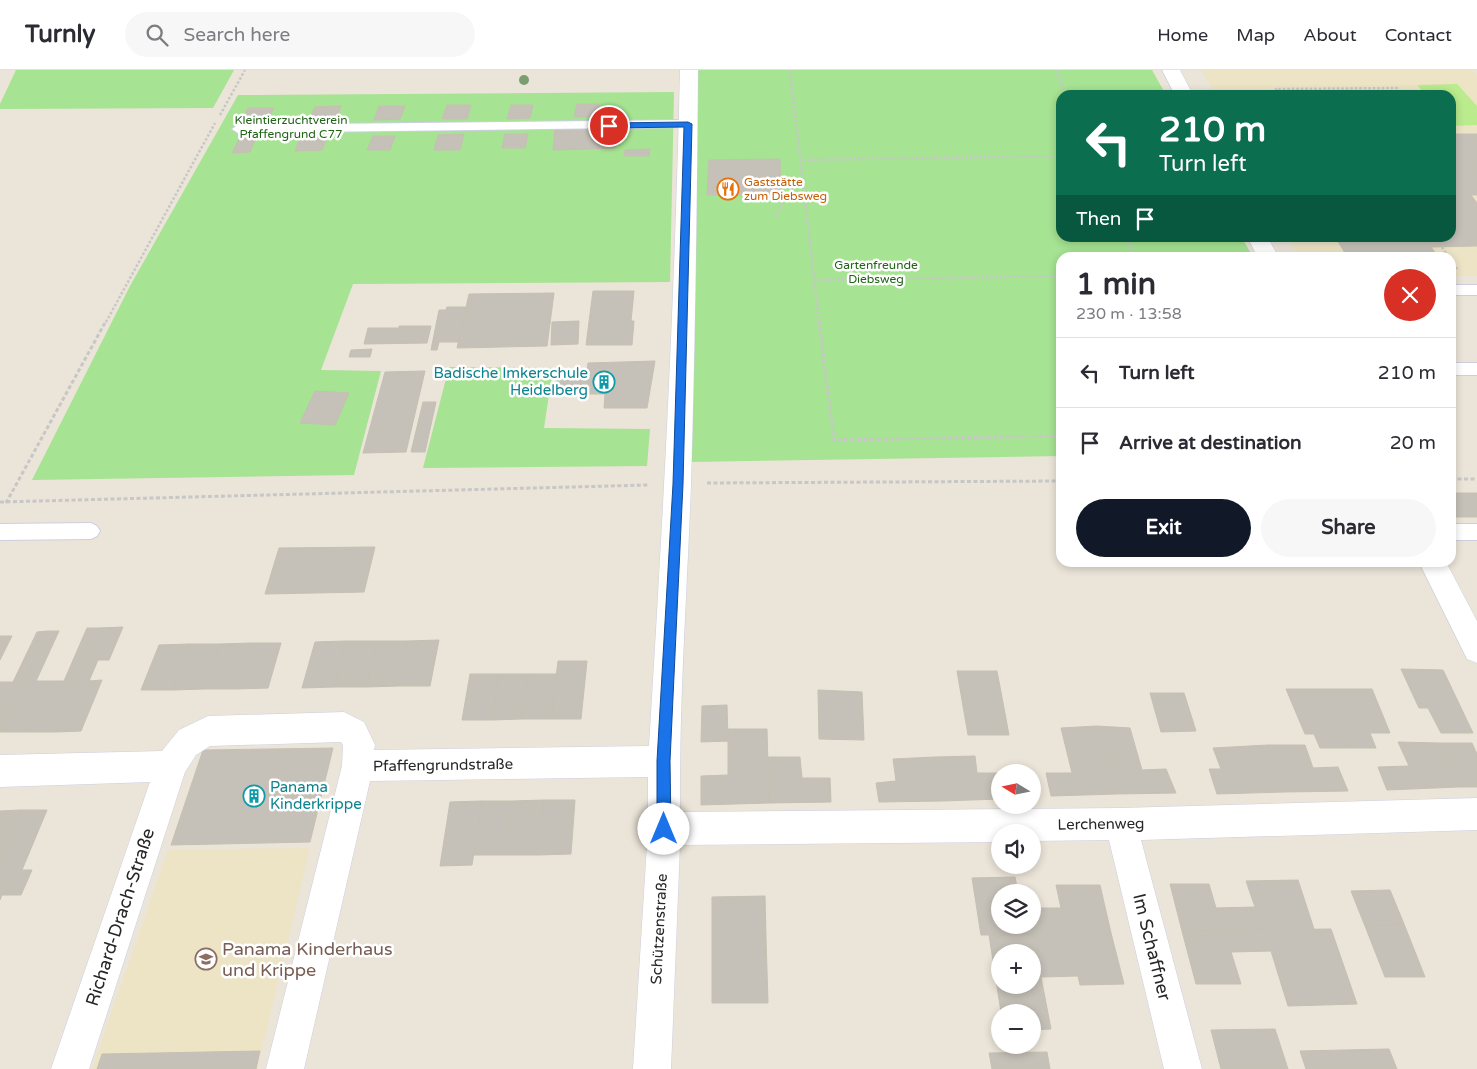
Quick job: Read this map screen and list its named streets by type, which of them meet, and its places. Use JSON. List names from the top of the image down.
{
  "streets": {
    "street": [
      "Pfaffengrundstraße",
      "Lerchenweg",
      "Richard-Drach-Straße",
      "Schützenstraße",
      "Im Schaffner"
    ]
  },
  "crossings": [
    ["Pfaffengrundstraße", "Richard-Drach-Straße"],
    ["Pfaffengrundstraße", "Schützenstraße"],
    ["Lerchenweg", "Schützenstraße"],
    ["Lerchenweg", "Im Schaffner"]
  ],
  "parks": ["Kleintierzuchtverein Pfaffengrund C77", "Gartenfreunde Diebsweg"],
  "places": {
    "restaurant": ["Gaststätte zum Diebsweg"],
    "building": ["Badische Imkerschule Heidelberg", "Panama Kinderkrippe"],
    "school or university": ["Panama Kinderhaus und Krippe"]
  },
  "north": "left",
  "page": {
    "header": "Turnly",
    "search": "Search here",
    "nav": [
      "Home",
      "Map",
      "About",
      "Contact"
    ],
    "turn": ["210 m", "Turn left"],
    "then": "Then",
    "heading": ["1 min", "230 m · 13:58"],
    "list": [
      {
        "name": "Turn left",
        "value": "210 m"
      },
      {
        "name": "Arrive at destination",
        "value": "20 m"
      }
    ],
    "buttons": ["Exit", "Share"],
    "map_buttons": ["+", "−"]
  }
}
